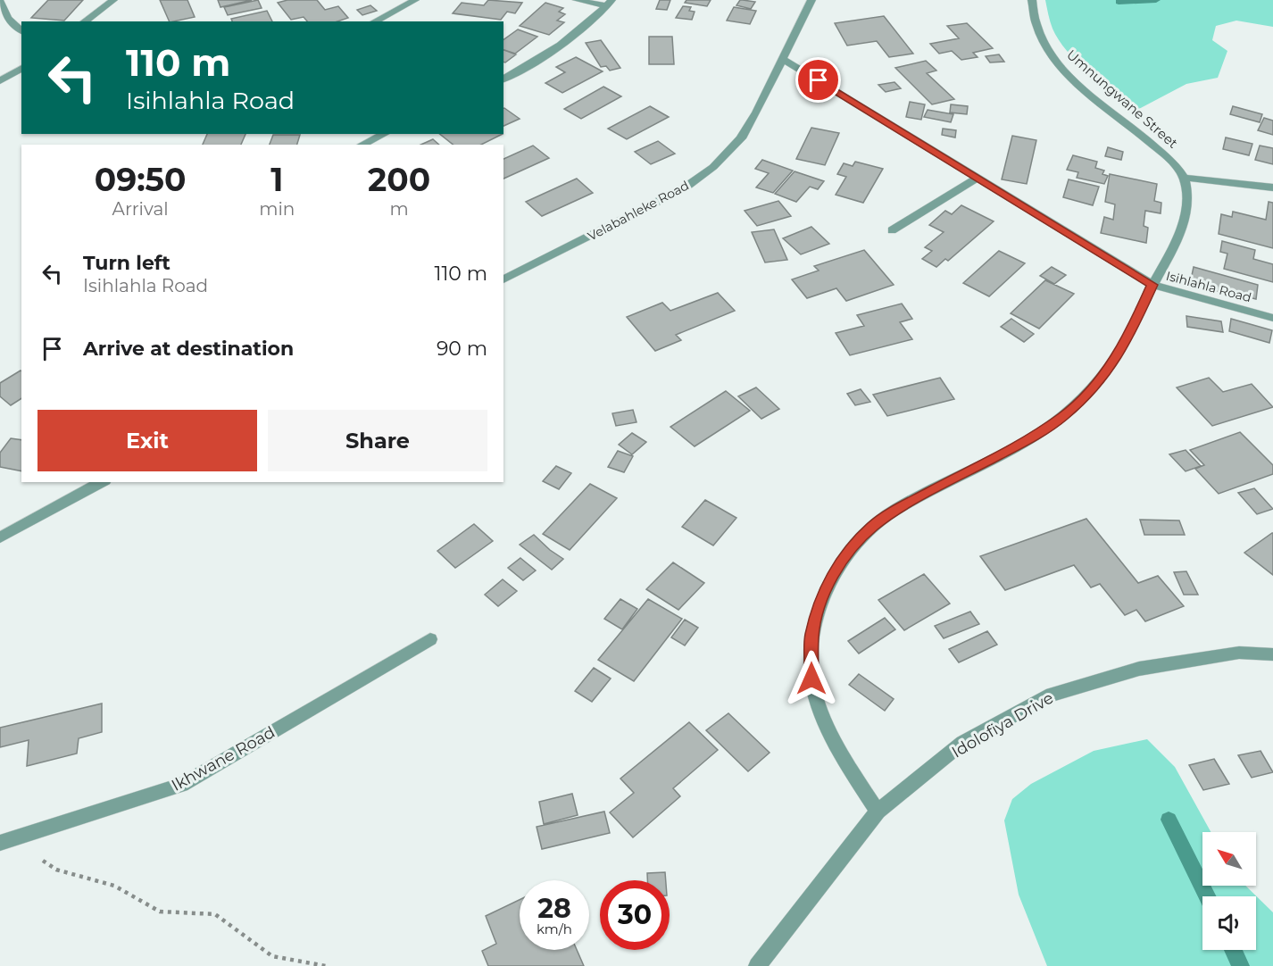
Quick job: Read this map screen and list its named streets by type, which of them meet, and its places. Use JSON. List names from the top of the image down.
{
  "streets": {
    "street": [
      "Umnungwane Street",
      "Velabahleke Road",
      "Isihlahla Road",
      "Idolofiya Drive",
      "Ikhwane Road"
    ]
  },
  "crossings": [
    ["Velabahleke Road", "Isihlahla Road"]
  ],
  "north": "top left",
  "page": {
    "turn": ["110 m", "Isihlahla Road"],
    "eta": [
      "09:50",
      "Arrival",
      "1",
      "min",
      "200",
      "m"
    ],
    "list": [
      {
        "name": "Turn left",
        "note": "Isihlahla Road",
        "value": "110 m"
      },
      {
        "name": "Arrive at destination",
        "value": "90 m"
      }
    ],
    "buttons": ["Exit", "Share"],
    "speed": "28 km/h",
    "limit": "30"
  }
}
